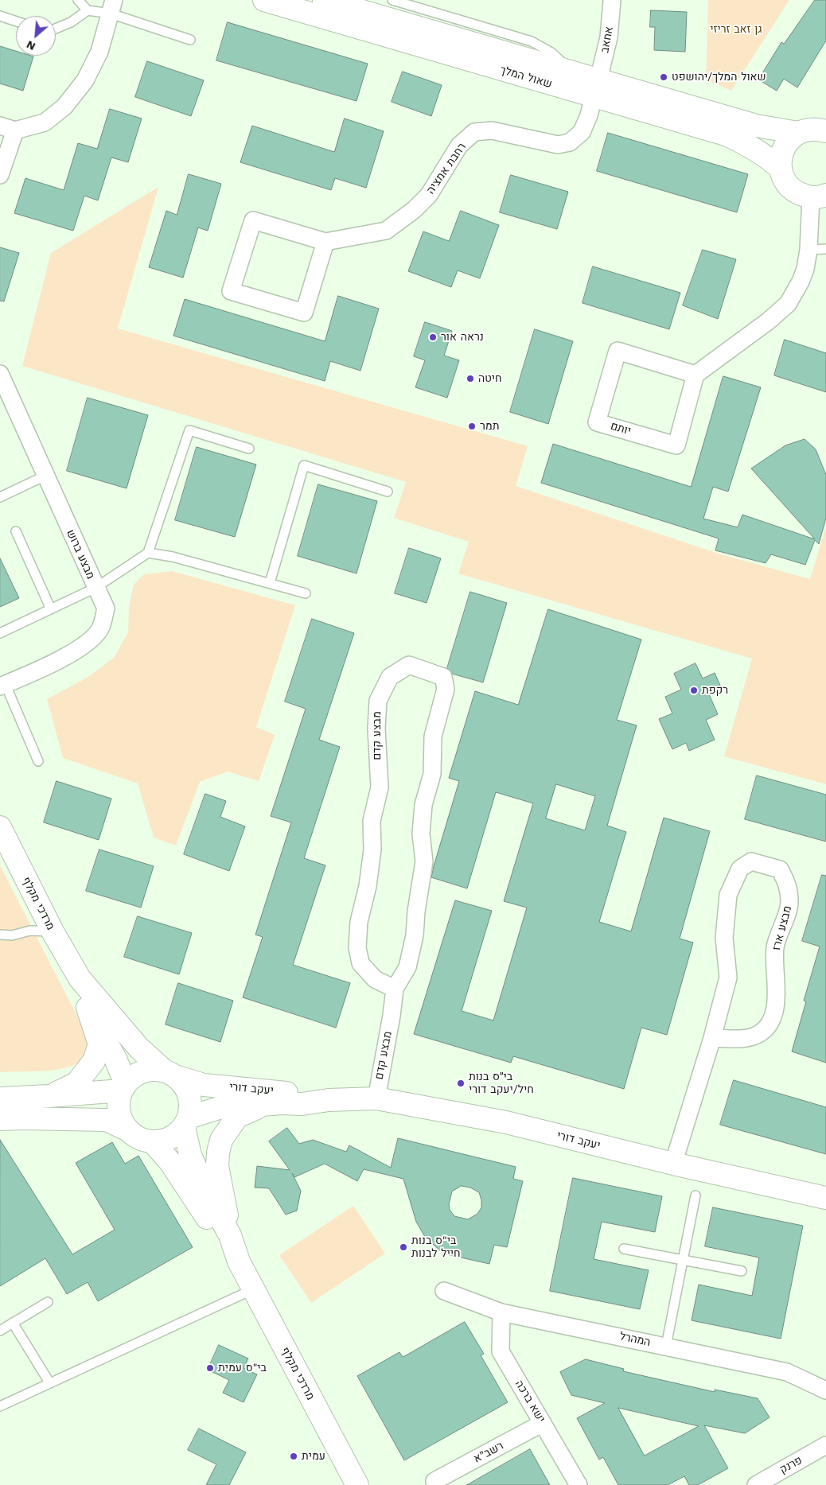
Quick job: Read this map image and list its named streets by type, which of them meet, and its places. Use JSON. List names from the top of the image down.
{
  "streets": {
    "street": [
      "אחאב",
      "שאול המלך",
      "רחבת אמציה",
      "יותם",
      "מבצע ברוש",
      "מבצע קדם",
      "מרדכי מקלף",
      "מבצע ארז",
      "יעקב דורי",
      "המהרל",
      "ישא ברכה",
      "רשב\"א",
      "פרנק"
    ]
  },
  "crossings": [
    ["אחאב", "שאול המלך"],
    ["אחאב", "רחבת אמציה"],
    ["שאול המלך", "רחבת אמציה"],
    ["מבצע קדם", "יעקב דורי"],
    ["מרדכי מקלף", "יעקב דורי"],
    ["מבצע ארז", "יעקב דורי"],
    ["המהרל", "ישא ברכה"],
    ["ישא ברכה", "רשב\"א"]
  ],
  "parks": ["גן זאב זריזי"],
  "places": [
    "שאול המלך/יהושפט",
    "נראה אור",
    "חיטה",
    "תמר",
    "רקפת",
    "בי״ס בנות חיל/יעקב דורי",
    "בי\"ס בנות חייל לבנות",
    "בי\"ס עמית",
    "עמית"
  ],
  "north": "bottom left"
}
